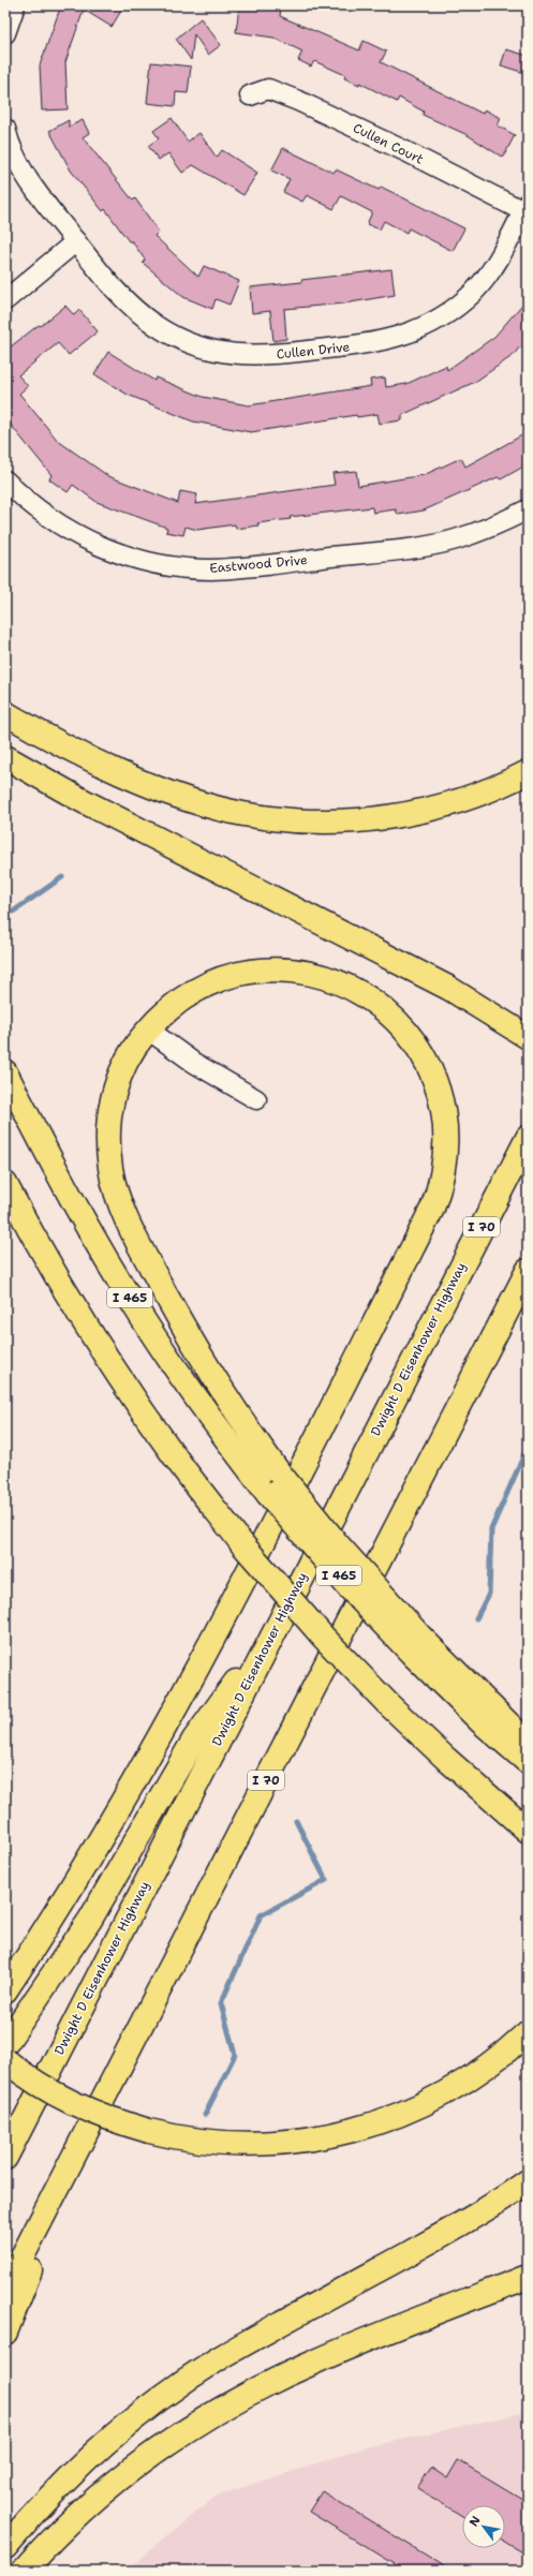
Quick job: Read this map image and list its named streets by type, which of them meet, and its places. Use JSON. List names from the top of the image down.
{
  "streets": {
    "highway": ["I 70", "I 465", "Dwight D Eisenhower Highway"],
    "street": ["Cullen Court", "Cullen Drive", "Eastwood Drive"]
  },
  "crossings": [
    ["Cullen Court", "Cullen Drive"]
  ],
  "north": "top left"
}
